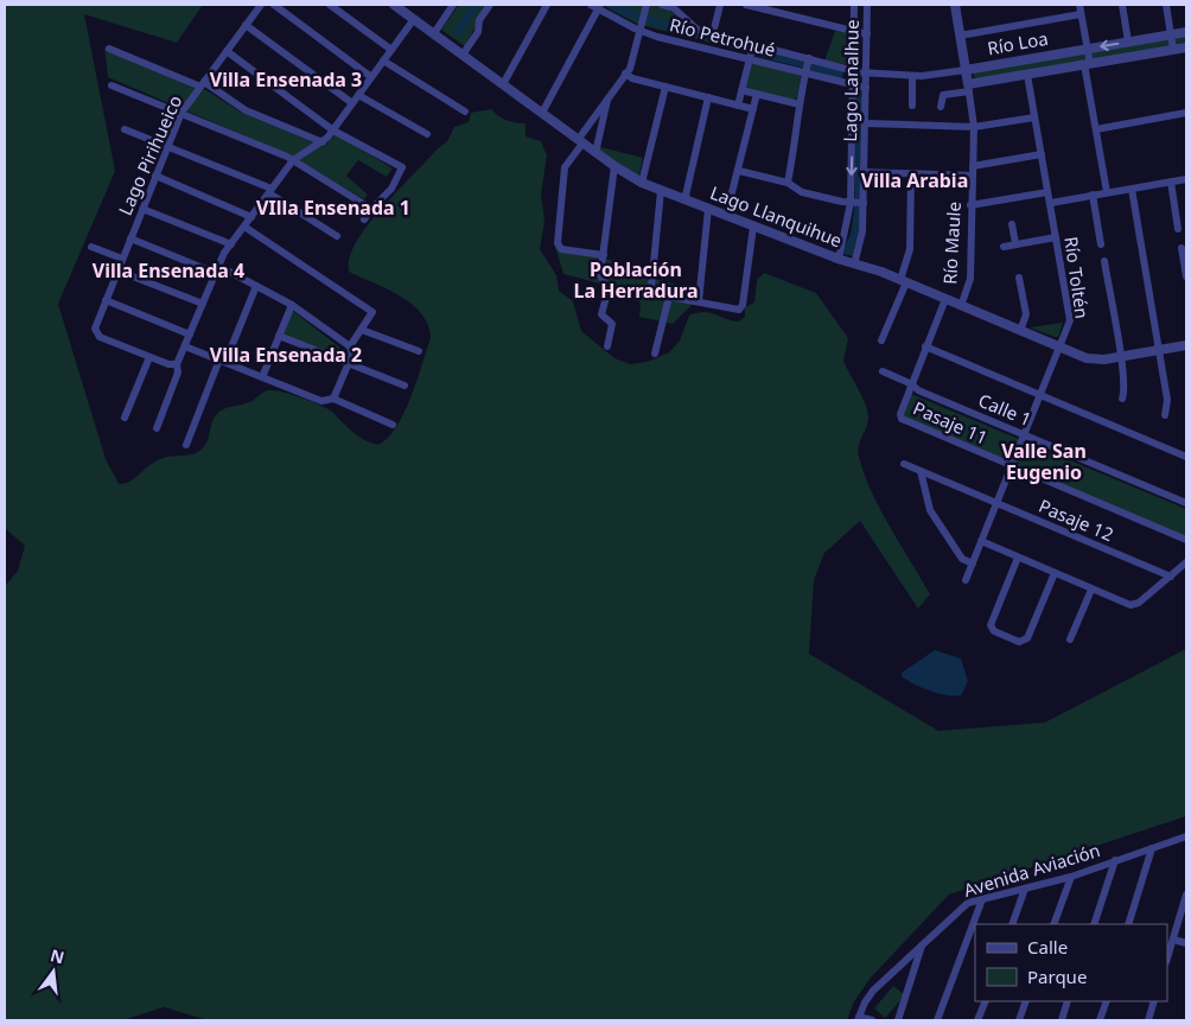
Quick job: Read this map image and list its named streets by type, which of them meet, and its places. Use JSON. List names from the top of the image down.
{
  "streets": {
    "street": [
      "Río Petrohué",
      "Río Loa",
      "Lago Lanalhue",
      "Lago Pirihueico",
      "Lago Llanquihue",
      "Río Maule",
      "Río Toltén",
      "Calle 1",
      "Pasaje 11",
      "Pasaje 12",
      "Avenida Aviación"
    ]
  },
  "crossings": [
    ["Río Petrohué", "Río Loa"],
    ["Río Petrohué", "Lago Lanalhue"],
    ["Río Loa", "Lago Lanalhue"],
    ["Río Loa", "Río Maule"],
    ["Río Loa", "Río Toltén"],
    ["Lago Lanalhue", "Lago Llanquihue"],
    ["Lago Llanquihue", "Río Maule"],
    ["Lago Llanquihue", "Río Toltén"],
    ["Río Toltén", "Calle 1"],
    ["Río Toltén", "Pasaje 11"],
    ["Río Toltén", "Pasaje 12"],
    ["Calle 1", "Pasaje 11"]
  ],
  "districts": [
    "Villa Ensenada 3",
    "Villa Arabia",
    "VIlla Ensenada 1",
    "Población La Herradura",
    "Villa Ensenada 4",
    "Villa Ensenada 2",
    "Valle San Eugenio"
  ],
  "legend": ["Calle", "Parque"],
  "north": "top"
}
